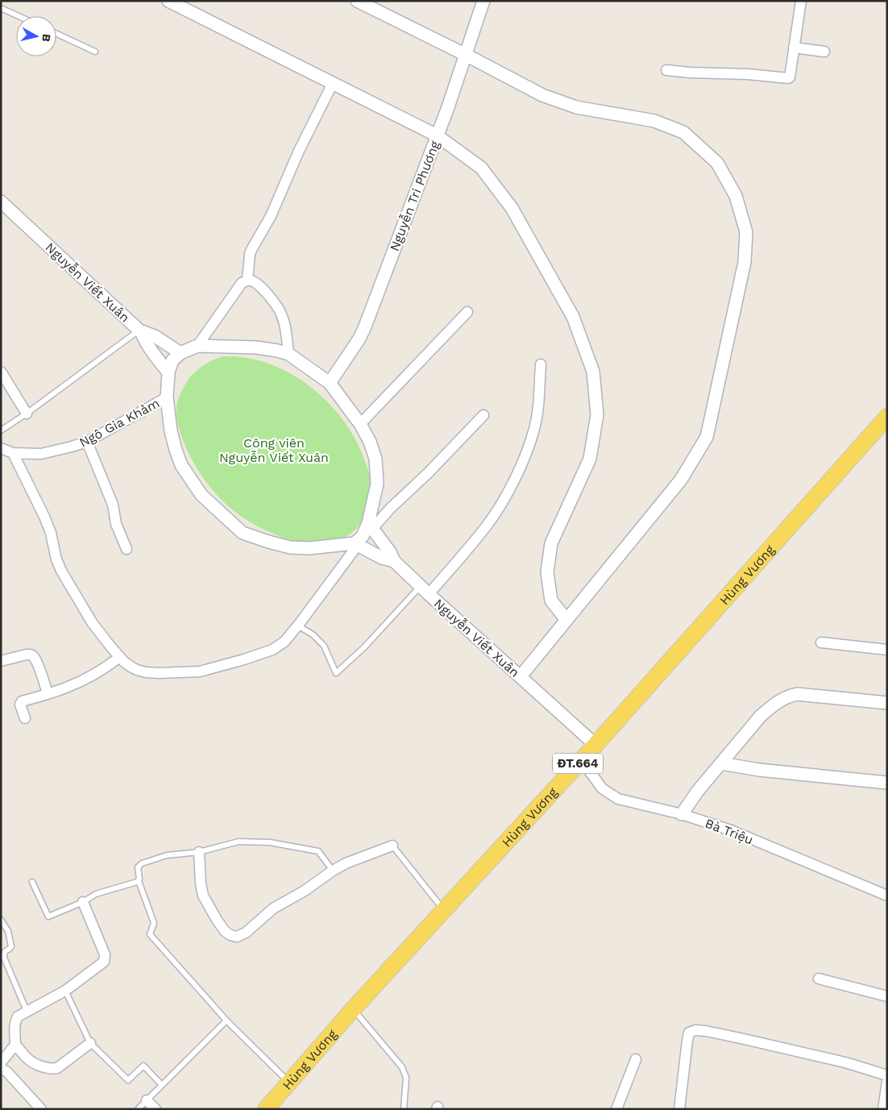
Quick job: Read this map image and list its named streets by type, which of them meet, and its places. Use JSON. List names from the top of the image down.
{
  "streets": {
    "main road": ["Hùng Vương", "ĐT.664"],
    "street": [
      "Nguyễn Tri Phương",
      "Nguyễn Viết Xuân",
      "Ngô Gia Khảm",
      "Bà Triệu"
    ]
  },
  "crossings": [
    ["Nguyễn Viết Xuân", "Hùng Vương"],
    ["Hùng Vương", "Bà Triệu"]
  ],
  "parks": ["Công viên Nguyễn Viết Xuân"],
  "north": "right"
}
